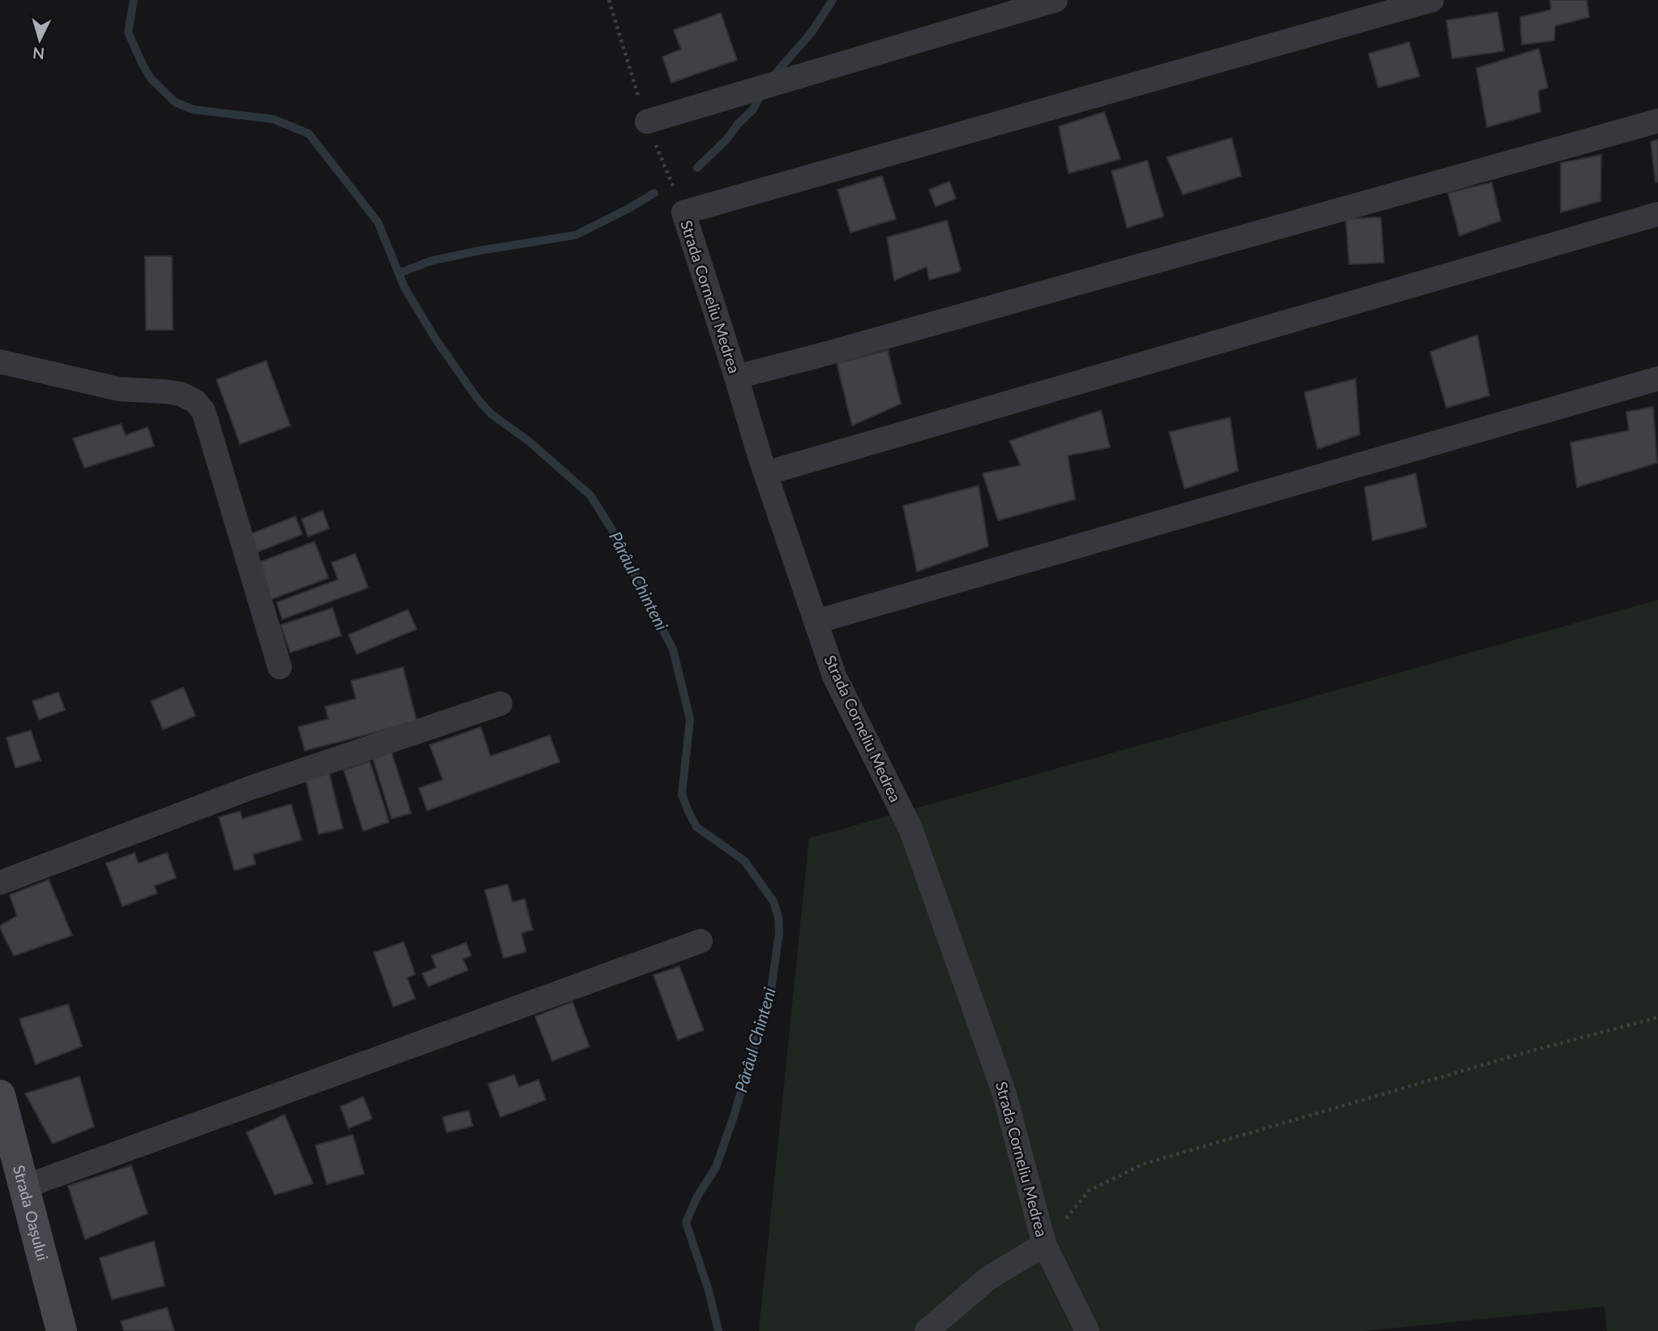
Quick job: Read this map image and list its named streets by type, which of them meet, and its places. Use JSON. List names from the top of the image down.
{
  "streets": {
    "main road": ["Strada Oașului"],
    "street": ["Strada Corneliu Medrea"]
  },
  "water": ["Pârâul Chinteni"],
  "north": "bottom"
}
